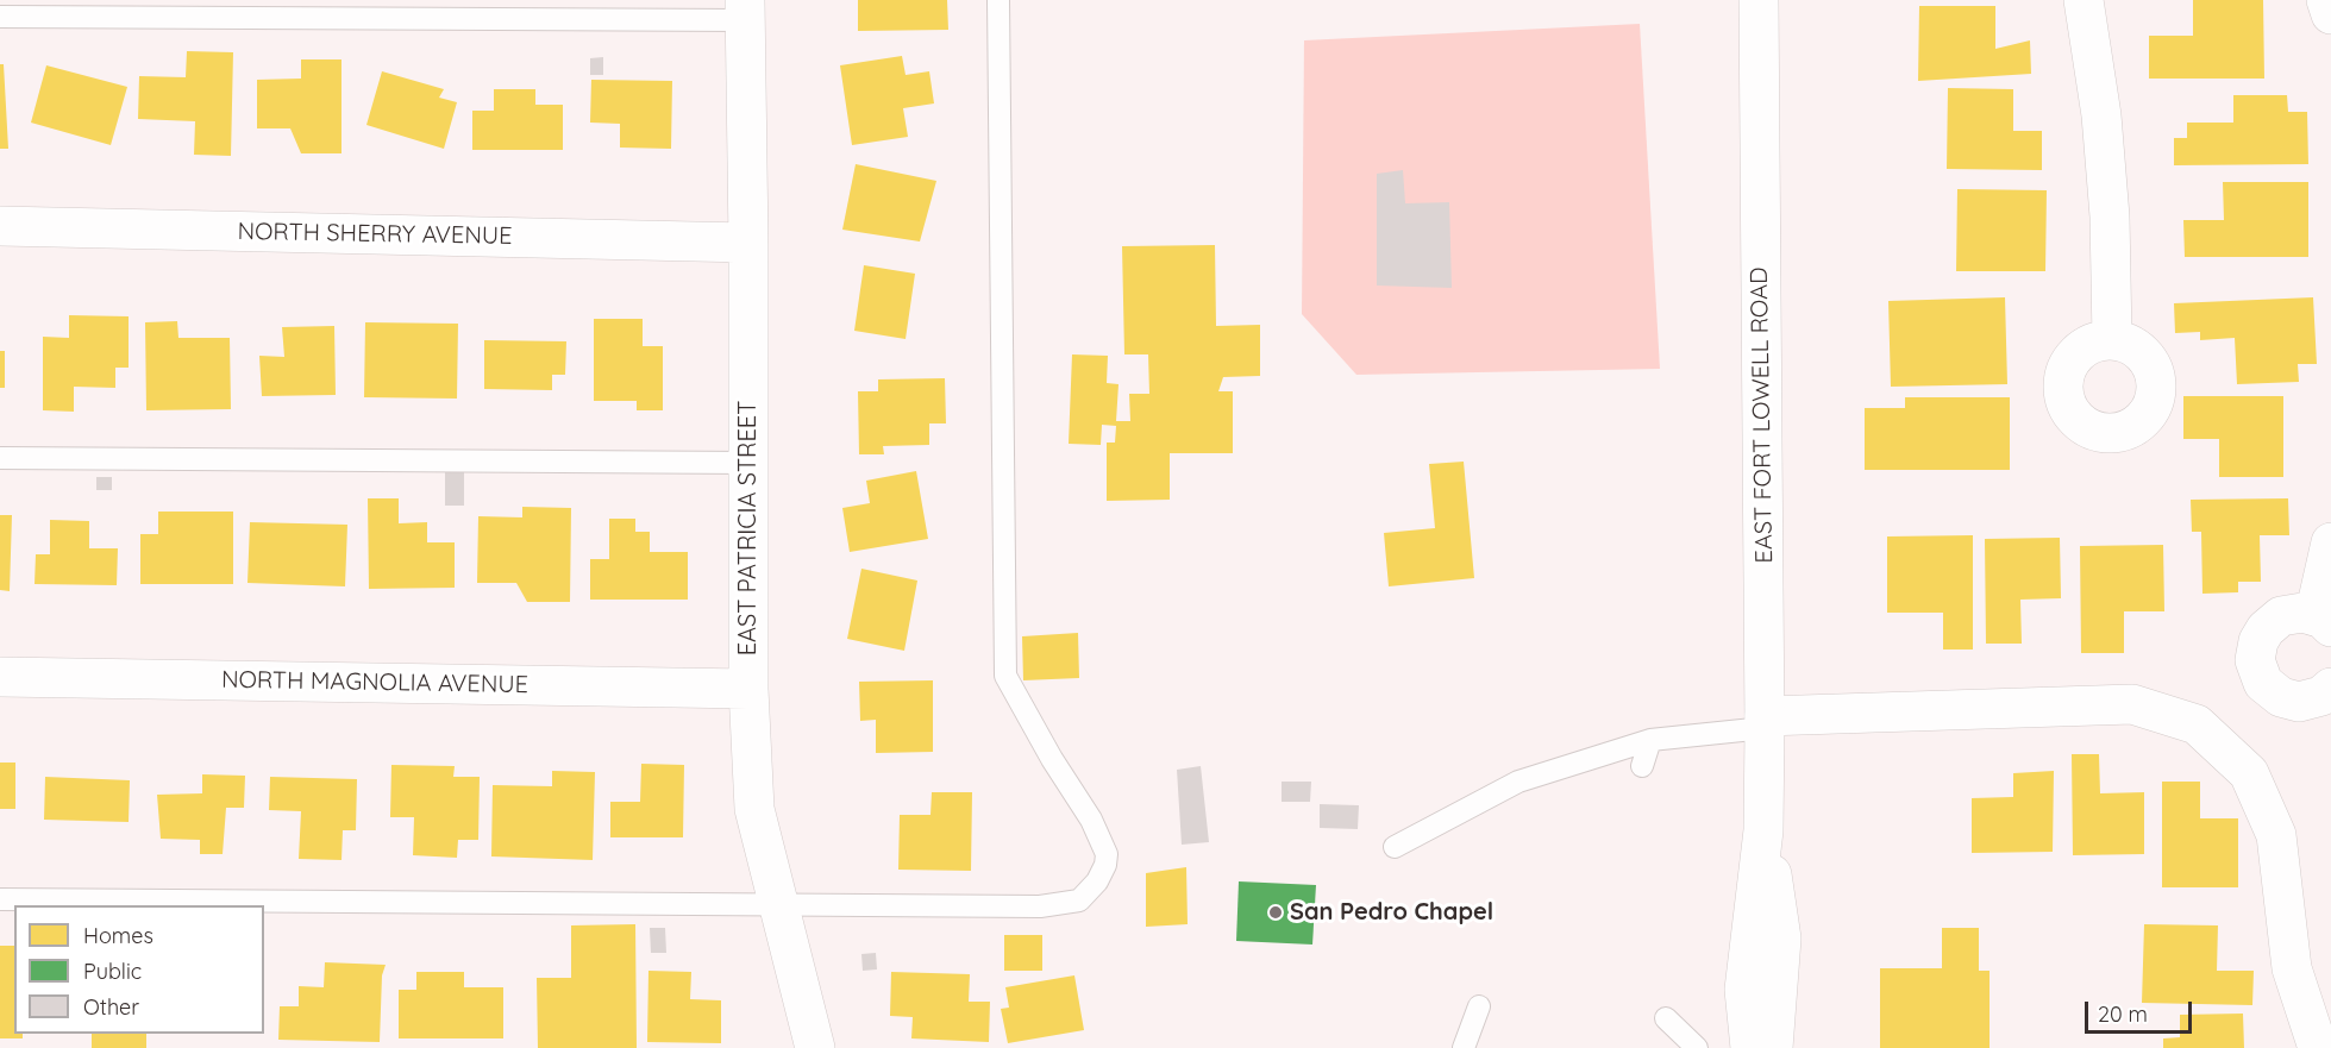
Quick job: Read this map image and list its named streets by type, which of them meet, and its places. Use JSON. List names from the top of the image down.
{
  "streets": {
    "street": [
      "NORTH SHERRY AVENUE",
      "EAST FORT LOWELL ROAD",
      "EAST PATRICIA STREET",
      "NORTH MAGNOLIA AVENUE"
    ]
  },
  "crossings": [
    ["NORTH SHERRY AVENUE", "EAST PATRICIA STREET"],
    ["EAST PATRICIA STREET", "NORTH MAGNOLIA AVENUE"]
  ],
  "places": ["San Pedro Chapel"],
  "legend": ["Homes", "Public", "Other"],
  "scale_bar": "20 m"
}
